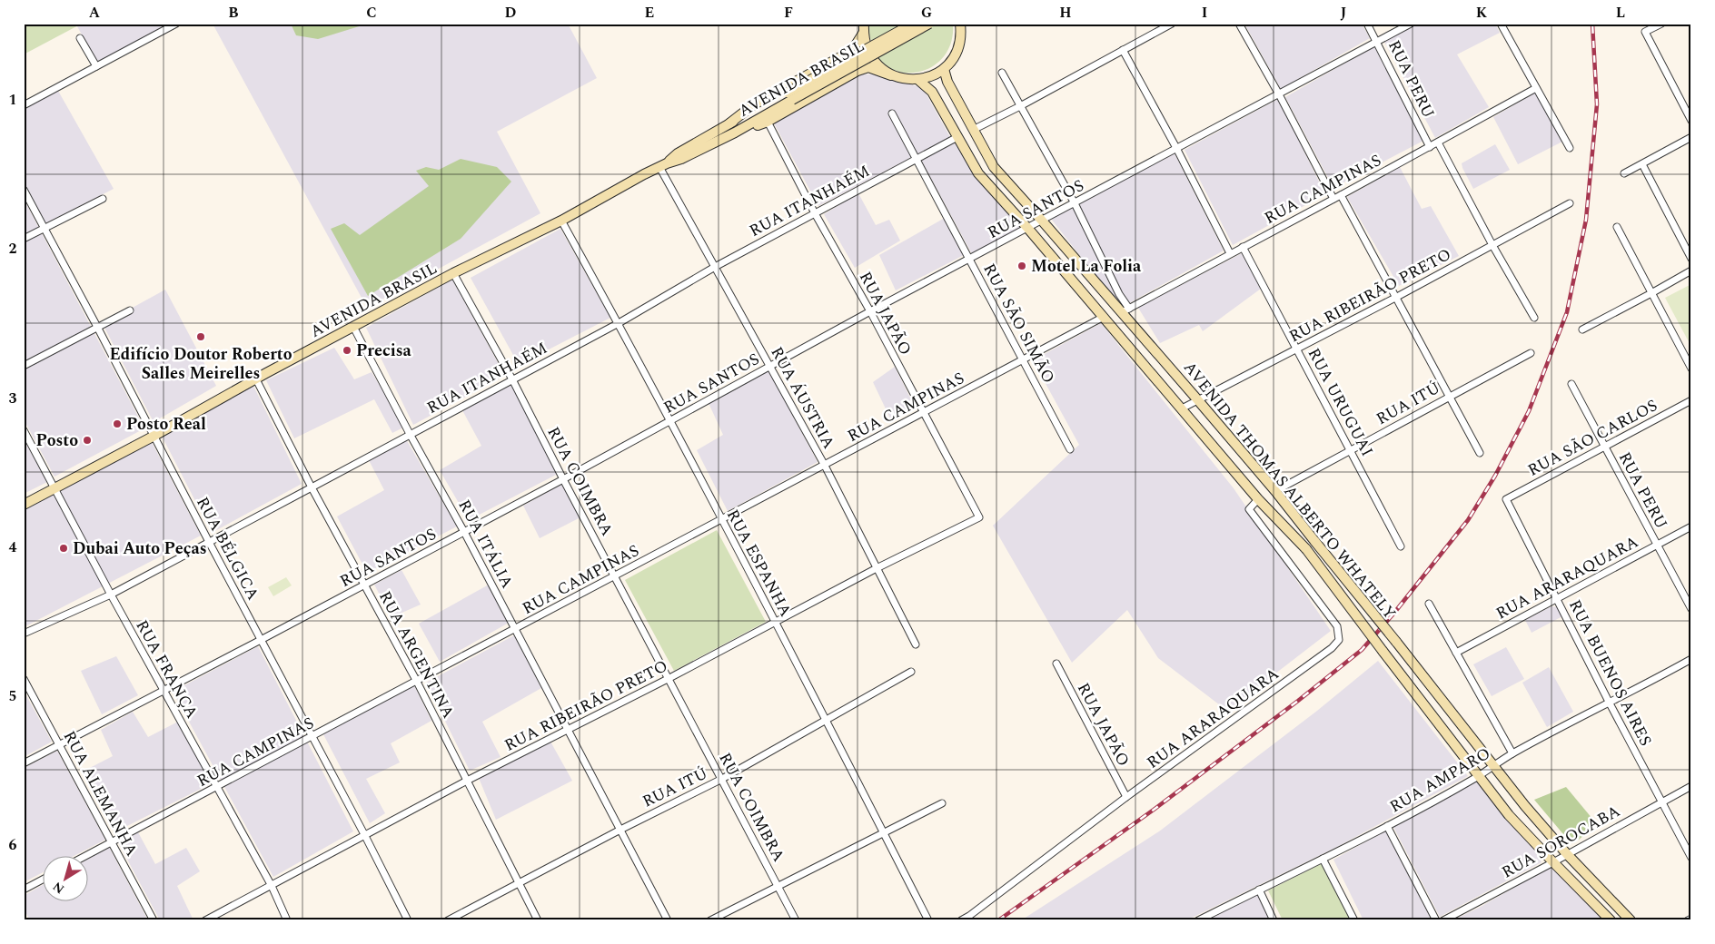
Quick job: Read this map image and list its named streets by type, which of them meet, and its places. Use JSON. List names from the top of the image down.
{
  "streets": {
    "main road": ["AVENIDA BRASIL", "AVENIDA THOMAS ALBERTO WHATELY"],
    "street": [
      "RUA PERU",
      "RUA CAMPINAS",
      "RUA ITANHAÉM",
      "RUA SANTOS",
      "RUA RIBEIRÃO PRETO",
      "RUA JAPÃO",
      "RUA SÃO SIMÃO",
      "RUA ÁUSTRIA",
      "RUA URUGUAI",
      "RUA ITÚ",
      "RUA SÃO CARLOS",
      "RUA COIMBRA",
      "RUA ITÁLIA",
      "RUA BÉLGICA",
      "RUA ESPANHA",
      "RUA ARARAQUARA",
      "RUA ARGENTINA",
      "RUA FRANÇA",
      "RUA BUENOS AIRES",
      "RUA AMPARO",
      "RUA ALEMANHA",
      "RUA SOROCABA"
    ]
  },
  "crossings": [
    ["AVENIDA BRASIL", "RUA JAPÃO"],
    ["AVENIDA BRASIL", "RUA ÁUSTRIA"],
    ["AVENIDA BRASIL", "RUA COIMBRA"],
    ["AVENIDA BRASIL", "AVENIDA THOMAS ALBERTO WHATELY"],
    ["AVENIDA BRASIL", "RUA ITÁLIA"],
    ["AVENIDA BRASIL", "RUA BÉLGICA"],
    ["AVENIDA BRASIL", "RUA ESPANHA"],
    ["AVENIDA BRASIL", "RUA ARGENTINA"],
    ["AVENIDA BRASIL", "RUA FRANÇA"],
    ["RUA PERU", "RUA CAMPINAS"],
    ["RUA PERU", "RUA SANTOS"],
    ["RUA PERU", "RUA SÃO CARLOS"],
    ["RUA PERU", "RUA ARARAQUARA"],
    ["RUA CAMPINAS", "RUA JAPÃO"],
    ["RUA CAMPINAS", "RUA SÃO SIMÃO"],
    ["RUA CAMPINAS", "RUA ÁUSTRIA"],
    ["RUA CAMPINAS", "RUA URUGUAI"],
    ["RUA CAMPINAS", "RUA COIMBRA"],
    ["RUA CAMPINAS", "AVENIDA THOMAS ALBERTO WHATELY"],
    ["RUA CAMPINAS", "RUA ITÁLIA"],
    ["RUA CAMPINAS", "RUA BÉLGICA"],
    ["RUA CAMPINAS", "RUA ESPANHA"],
    ["RUA CAMPINAS", "RUA ARGENTINA"],
    ["RUA CAMPINAS", "RUA FRANÇA"],
    ["RUA CAMPINAS", "RUA ALEMANHA"],
    ["RUA ITANHAÉM", "RUA JAPÃO"],
    ["RUA ITANHAÉM", "RUA SÃO SIMÃO"],
    ["RUA ITANHAÉM", "RUA ÁUSTRIA"],
    ["RUA ITANHAÉM", "RUA COIMBRA"],
    ["RUA ITANHAÉM", "AVENIDA THOMAS ALBERTO WHATELY"],
    ["RUA ITANHAÉM", "RUA ITÁLIA"],
    ["RUA ITANHAÉM", "RUA BÉLGICA"],
    ["RUA ITANHAÉM", "RUA ESPANHA"],
    ["RUA ITANHAÉM", "RUA ARGENTINA"],
    ["RUA ITANHAÉM", "RUA FRANÇA"],
    ["RUA SANTOS", "RUA JAPÃO"],
    ["RUA SANTOS", "RUA SÃO SIMÃO"],
    ["RUA SANTOS", "RUA ÁUSTRIA"],
    ["RUA SANTOS", "RUA COIMBRA"],
    ["RUA SANTOS", "AVENIDA THOMAS ALBERTO WHATELY"],
    ["RUA SANTOS", "RUA ITÁLIA"],
    ["RUA SANTOS", "RUA BÉLGICA"],
    ["RUA SANTOS", "RUA ESPANHA"],
    ["RUA SANTOS", "RUA ARGENTINA"],
    ["RUA SANTOS", "RUA FRANÇA"],
    ["RUA SANTOS", "RUA ALEMANHA"],
    ["RUA RIBEIRÃO PRETO", "RUA JAPÃO"],
    ["RUA RIBEIRÃO PRETO", "RUA ÁUSTRIA"],
    ["RUA RIBEIRÃO PRETO", "RUA URUGUAI"],
    ["RUA RIBEIRÃO PRETO", "RUA COIMBRA"],
    ["RUA RIBEIRÃO PRETO", "AVENIDA THOMAS ALBERTO WHATELY"],
    ["RUA RIBEIRÃO PRETO", "RUA ITÁLIA"],
    ["RUA RIBEIRÃO PRETO", "RUA BÉLGICA"],
    ["RUA RIBEIRÃO PRETO", "RUA ESPANHA"],
    ["RUA RIBEIRÃO PRETO", "RUA ARGENTINA"],
    ["RUA RIBEIRÃO PRETO", "RUA FRANÇA"],
    ["RUA JAPÃO", "RUA ARARAQUARA"],
    ["RUA URUGUAI", "RUA ITÚ"],
    ["RUA ITÚ", "RUA COIMBRA"],
    ["RUA ITÚ", "AVENIDA THOMAS ALBERTO WHATELY"],
    ["RUA ITÚ", "RUA ITÁLIA"],
    ["RUA ITÚ", "RUA ESPANHA"],
    ["RUA ITÚ", "RUA ARGENTINA"],
    ["RUA SÃO CARLOS", "RUA BUENOS AIRES"],
    ["AVENIDA THOMAS ALBERTO WHATELY", "RUA ARARAQUARA"],
    ["AVENIDA THOMAS ALBERTO WHATELY", "RUA AMPARO"],
    ["AVENIDA THOMAS ALBERTO WHATELY", "RUA SOROCABA"],
    ["RUA ARARAQUARA", "RUA BUENOS AIRES"],
    ["RUA BUENOS AIRES", "RUA AMPARO"],
    ["RUA BUENOS AIRES", "RUA SOROCABA"]
  ],
  "places": [
    "Motel La Folia",
    "Edifício Doutor Roberto Salles Meirelles",
    "Precisa",
    "Posto Real",
    "Posto",
    "Dubai Auto Peças"
  ],
  "north": "bottom left",
  "grid": {
    "columns": [
      "A",
      "B",
      "C",
      "D",
      "E",
      "F",
      "G",
      "H",
      "I",
      "J",
      "K",
      "L"
    ],
    "rows": [
      "1",
      "2",
      "3",
      "4",
      "5",
      "6"
    ]
  }
}
